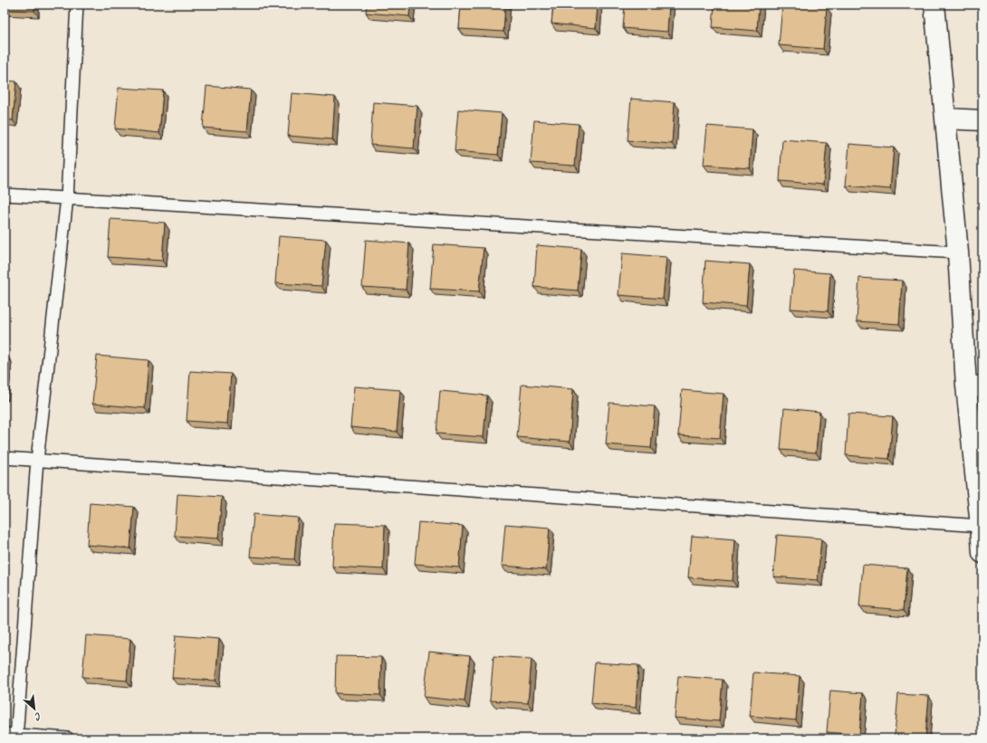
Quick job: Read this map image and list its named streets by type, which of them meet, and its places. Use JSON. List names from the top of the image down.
{
  "north": "bottom right"
}
